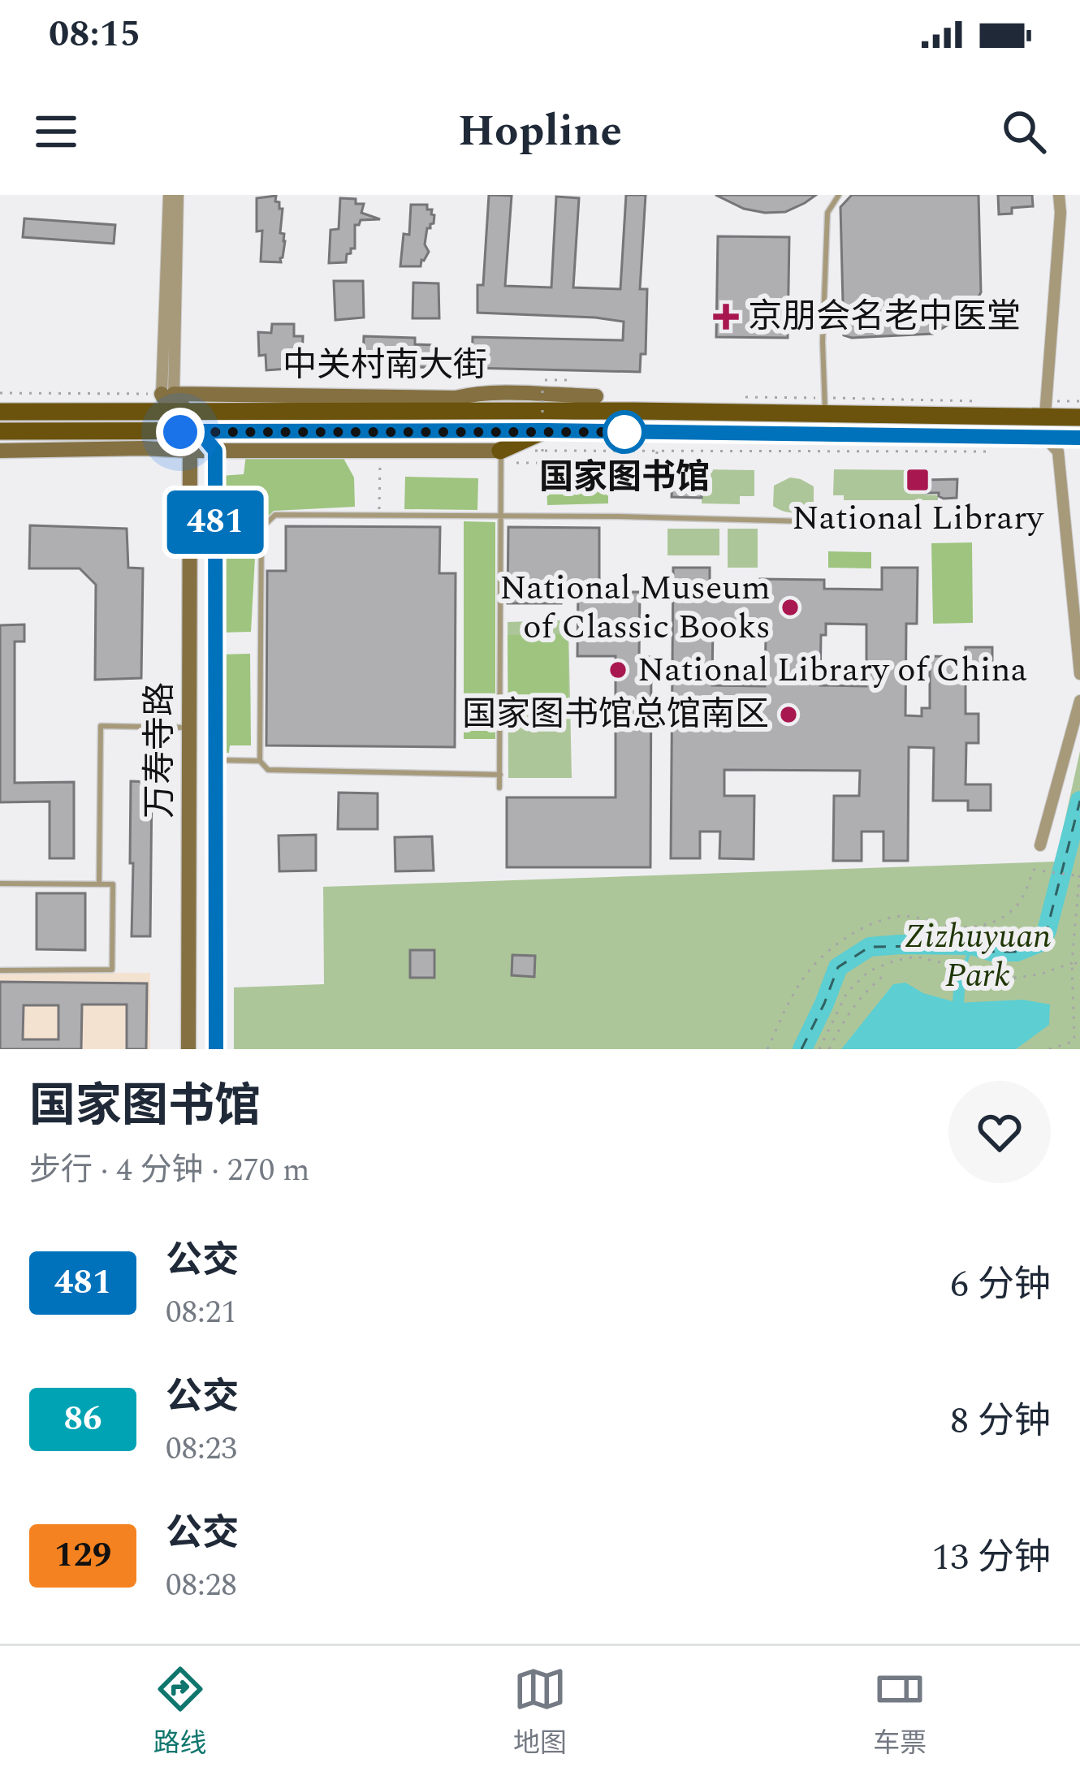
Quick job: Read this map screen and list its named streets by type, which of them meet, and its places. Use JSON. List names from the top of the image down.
{
  "streets": {
    "street": ["中关村南大街", "万寿寺路"]
  },
  "parks": ["Zizhuyuan Park"],
  "places": {
    "health": ["京朋会名老中医堂"],
    "other": [
      "国家图书馆",
      "National Museum of Classic Books",
      "National Library of China",
      "国家图书馆总馆南区"
    ],
    "transit": ["National Library"]
  },
  "lines": ["bus line 481"],
  "page": {
    "status": "08:15",
    "header": "Hopline",
    "on_map": "481",
    "heading": ["国家图书馆", "步行 · 4 分钟 · 270 m"],
    "list": [
      {
        "mark": "481",
        "name": "公交",
        "note": "08:21",
        "value": "6 分钟"
      },
      {
        "mark": "86",
        "name": "公交",
        "note": "08:23",
        "value": "8 分钟"
      },
      {
        "mark": "129",
        "name": "公交",
        "note": "08:28",
        "value": "13 分钟"
      }
    ],
    "tabs": ["路线", "地图", "车票"]
  }
}
